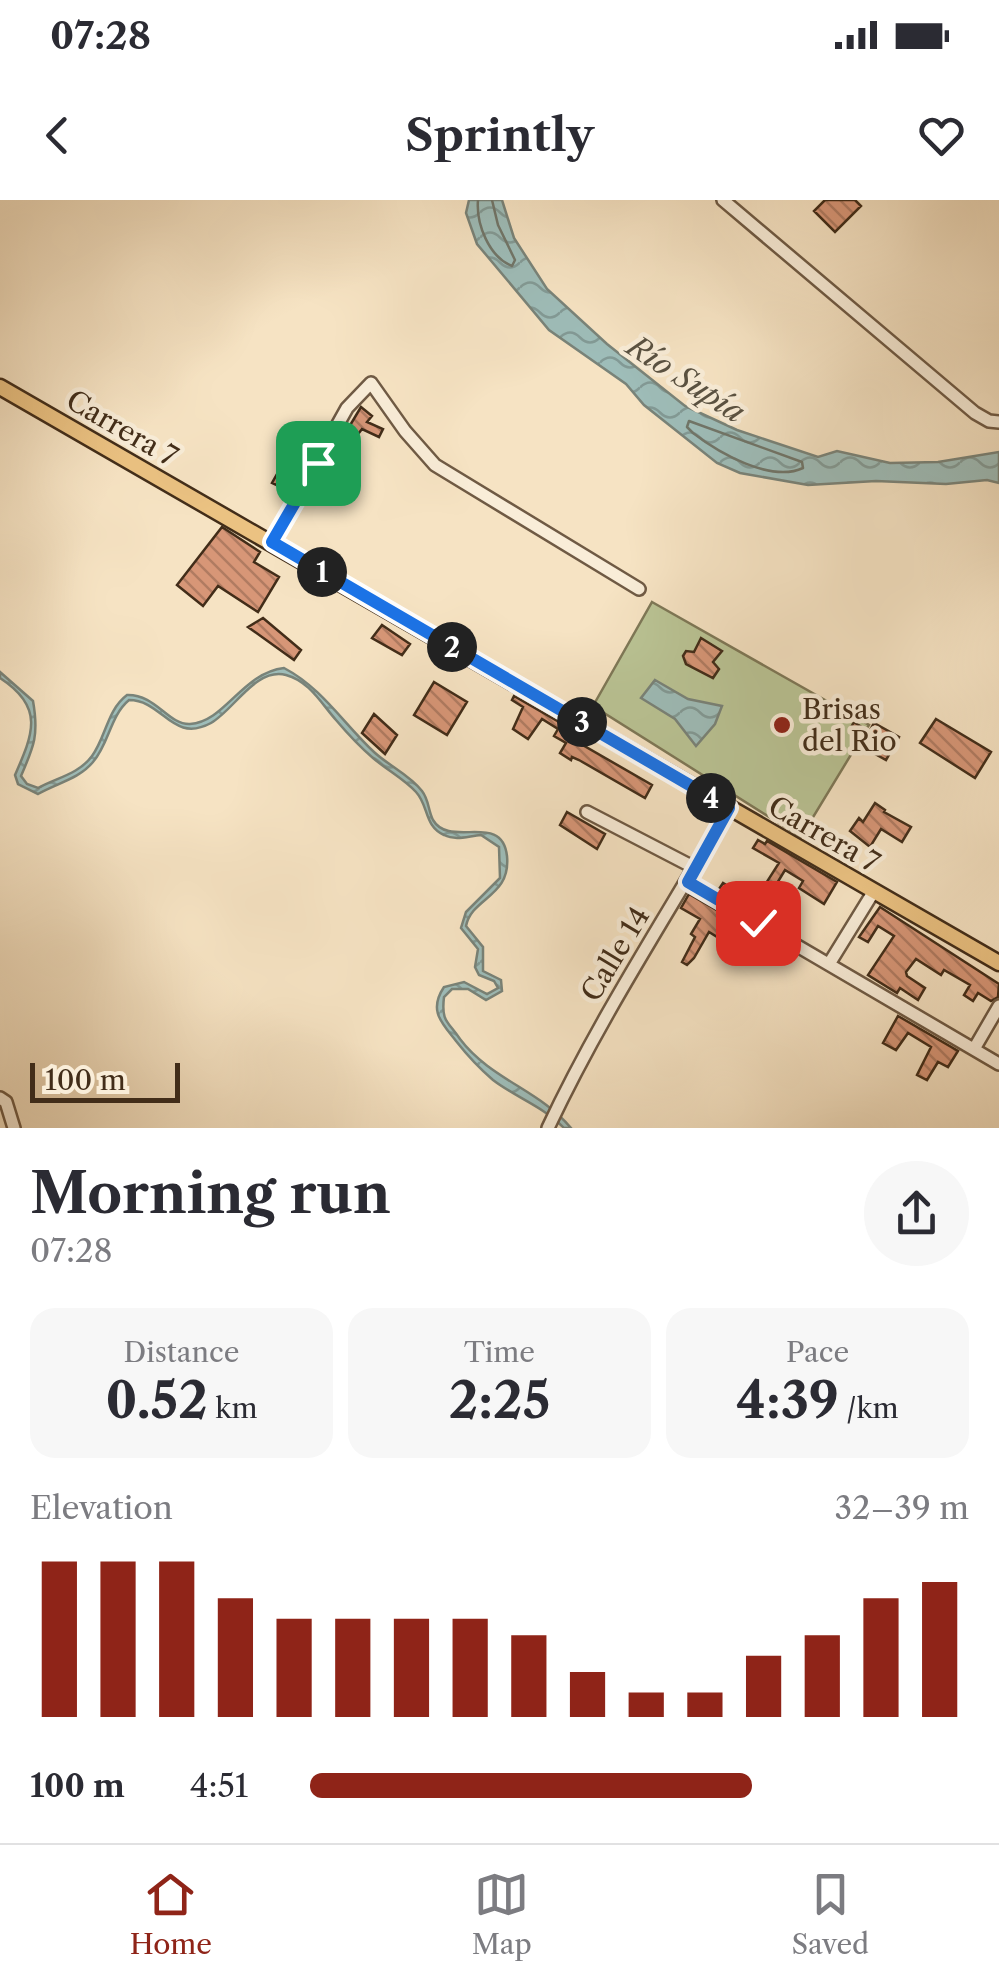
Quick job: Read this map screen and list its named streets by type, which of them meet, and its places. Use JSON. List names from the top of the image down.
{
  "streets": {
    "main road": ["Carrera 7"],
    "street": ["Calle 14"]
  },
  "crossings": [
    ["Carrera 7", "Calle 14"]
  ],
  "water": ["Río Supía"],
  "places": ["Brisas del Rio"],
  "scale_bar": "100 m",
  "page": {
    "status": "07:28",
    "header": "Sprintly",
    "pins": [
      "1",
      "2",
      "3",
      "4"
    ],
    "scale": "100 m",
    "heading": ["Morning run", "07:28"],
    "stats": [
      ["Distance", "0.52 km"],
      ["Time", "2:25"],
      ["Pace", "4:39 /km"]
    ],
    "chart": ["Elevation", "32–39 m"],
    "list": [
      {
        "name": "100 m",
        "note": "4:51"
      }
    ],
    "tabs": ["Home", "Map", "Saved"]
  }
}
